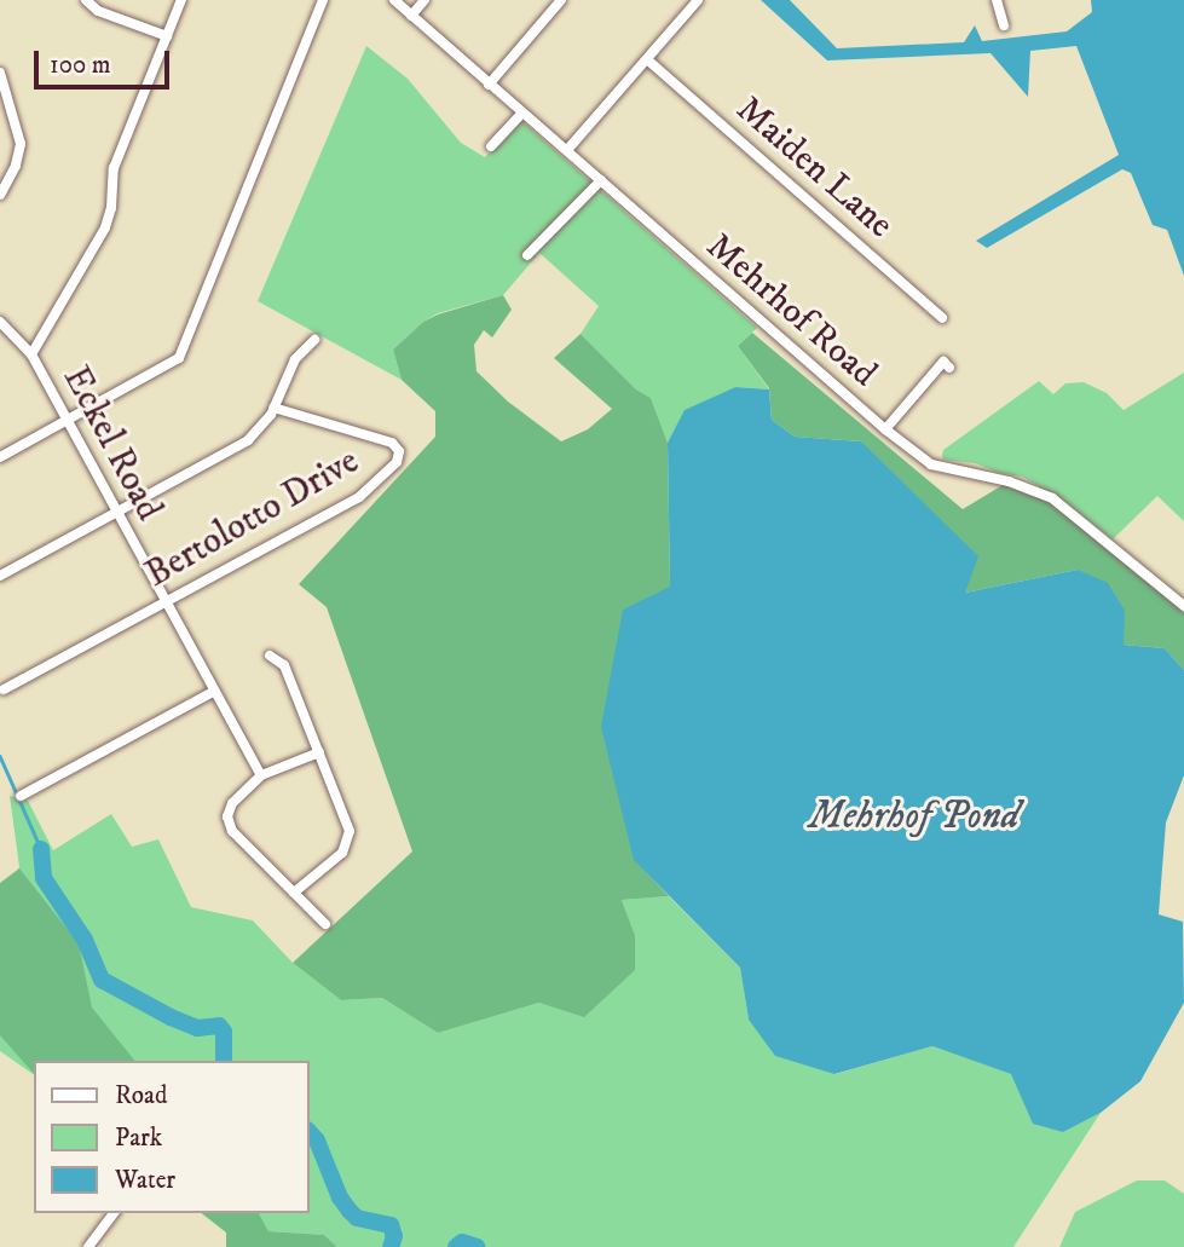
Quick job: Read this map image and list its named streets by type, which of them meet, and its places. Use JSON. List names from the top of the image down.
{
  "streets": {
    "street": [
      "Maiden Lane",
      "Mehrhof Road",
      "Eckel Road",
      "Bertolotto Drive"
    ]
  },
  "crossings": [
    ["Eckel Road", "Bertolotto Drive"]
  ],
  "water": ["Mehrhof Pond"],
  "legend": ["Road", "Park", "Water"],
  "scale_bar": "100 m"
}
